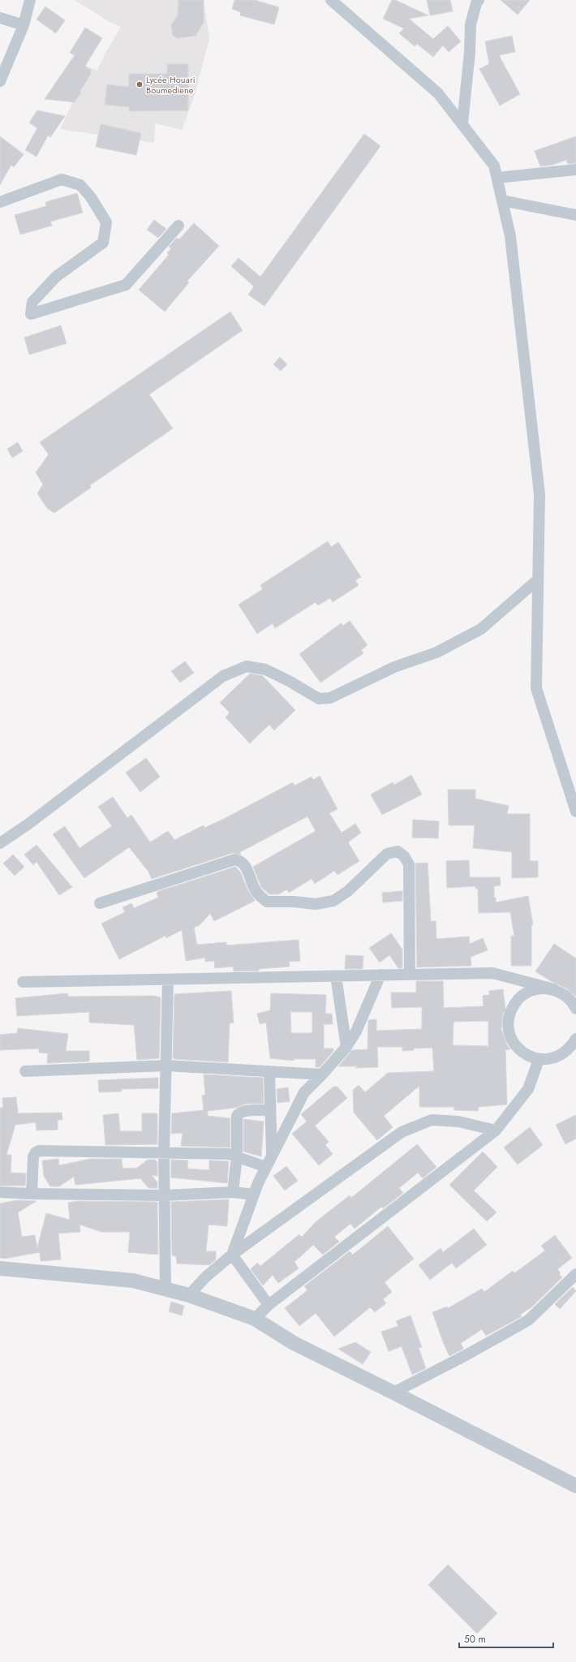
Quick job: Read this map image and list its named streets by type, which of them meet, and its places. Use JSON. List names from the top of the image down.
{
  "places": ["Lycée Houari Boumediene"],
  "scale_bar": "50 m"
}
